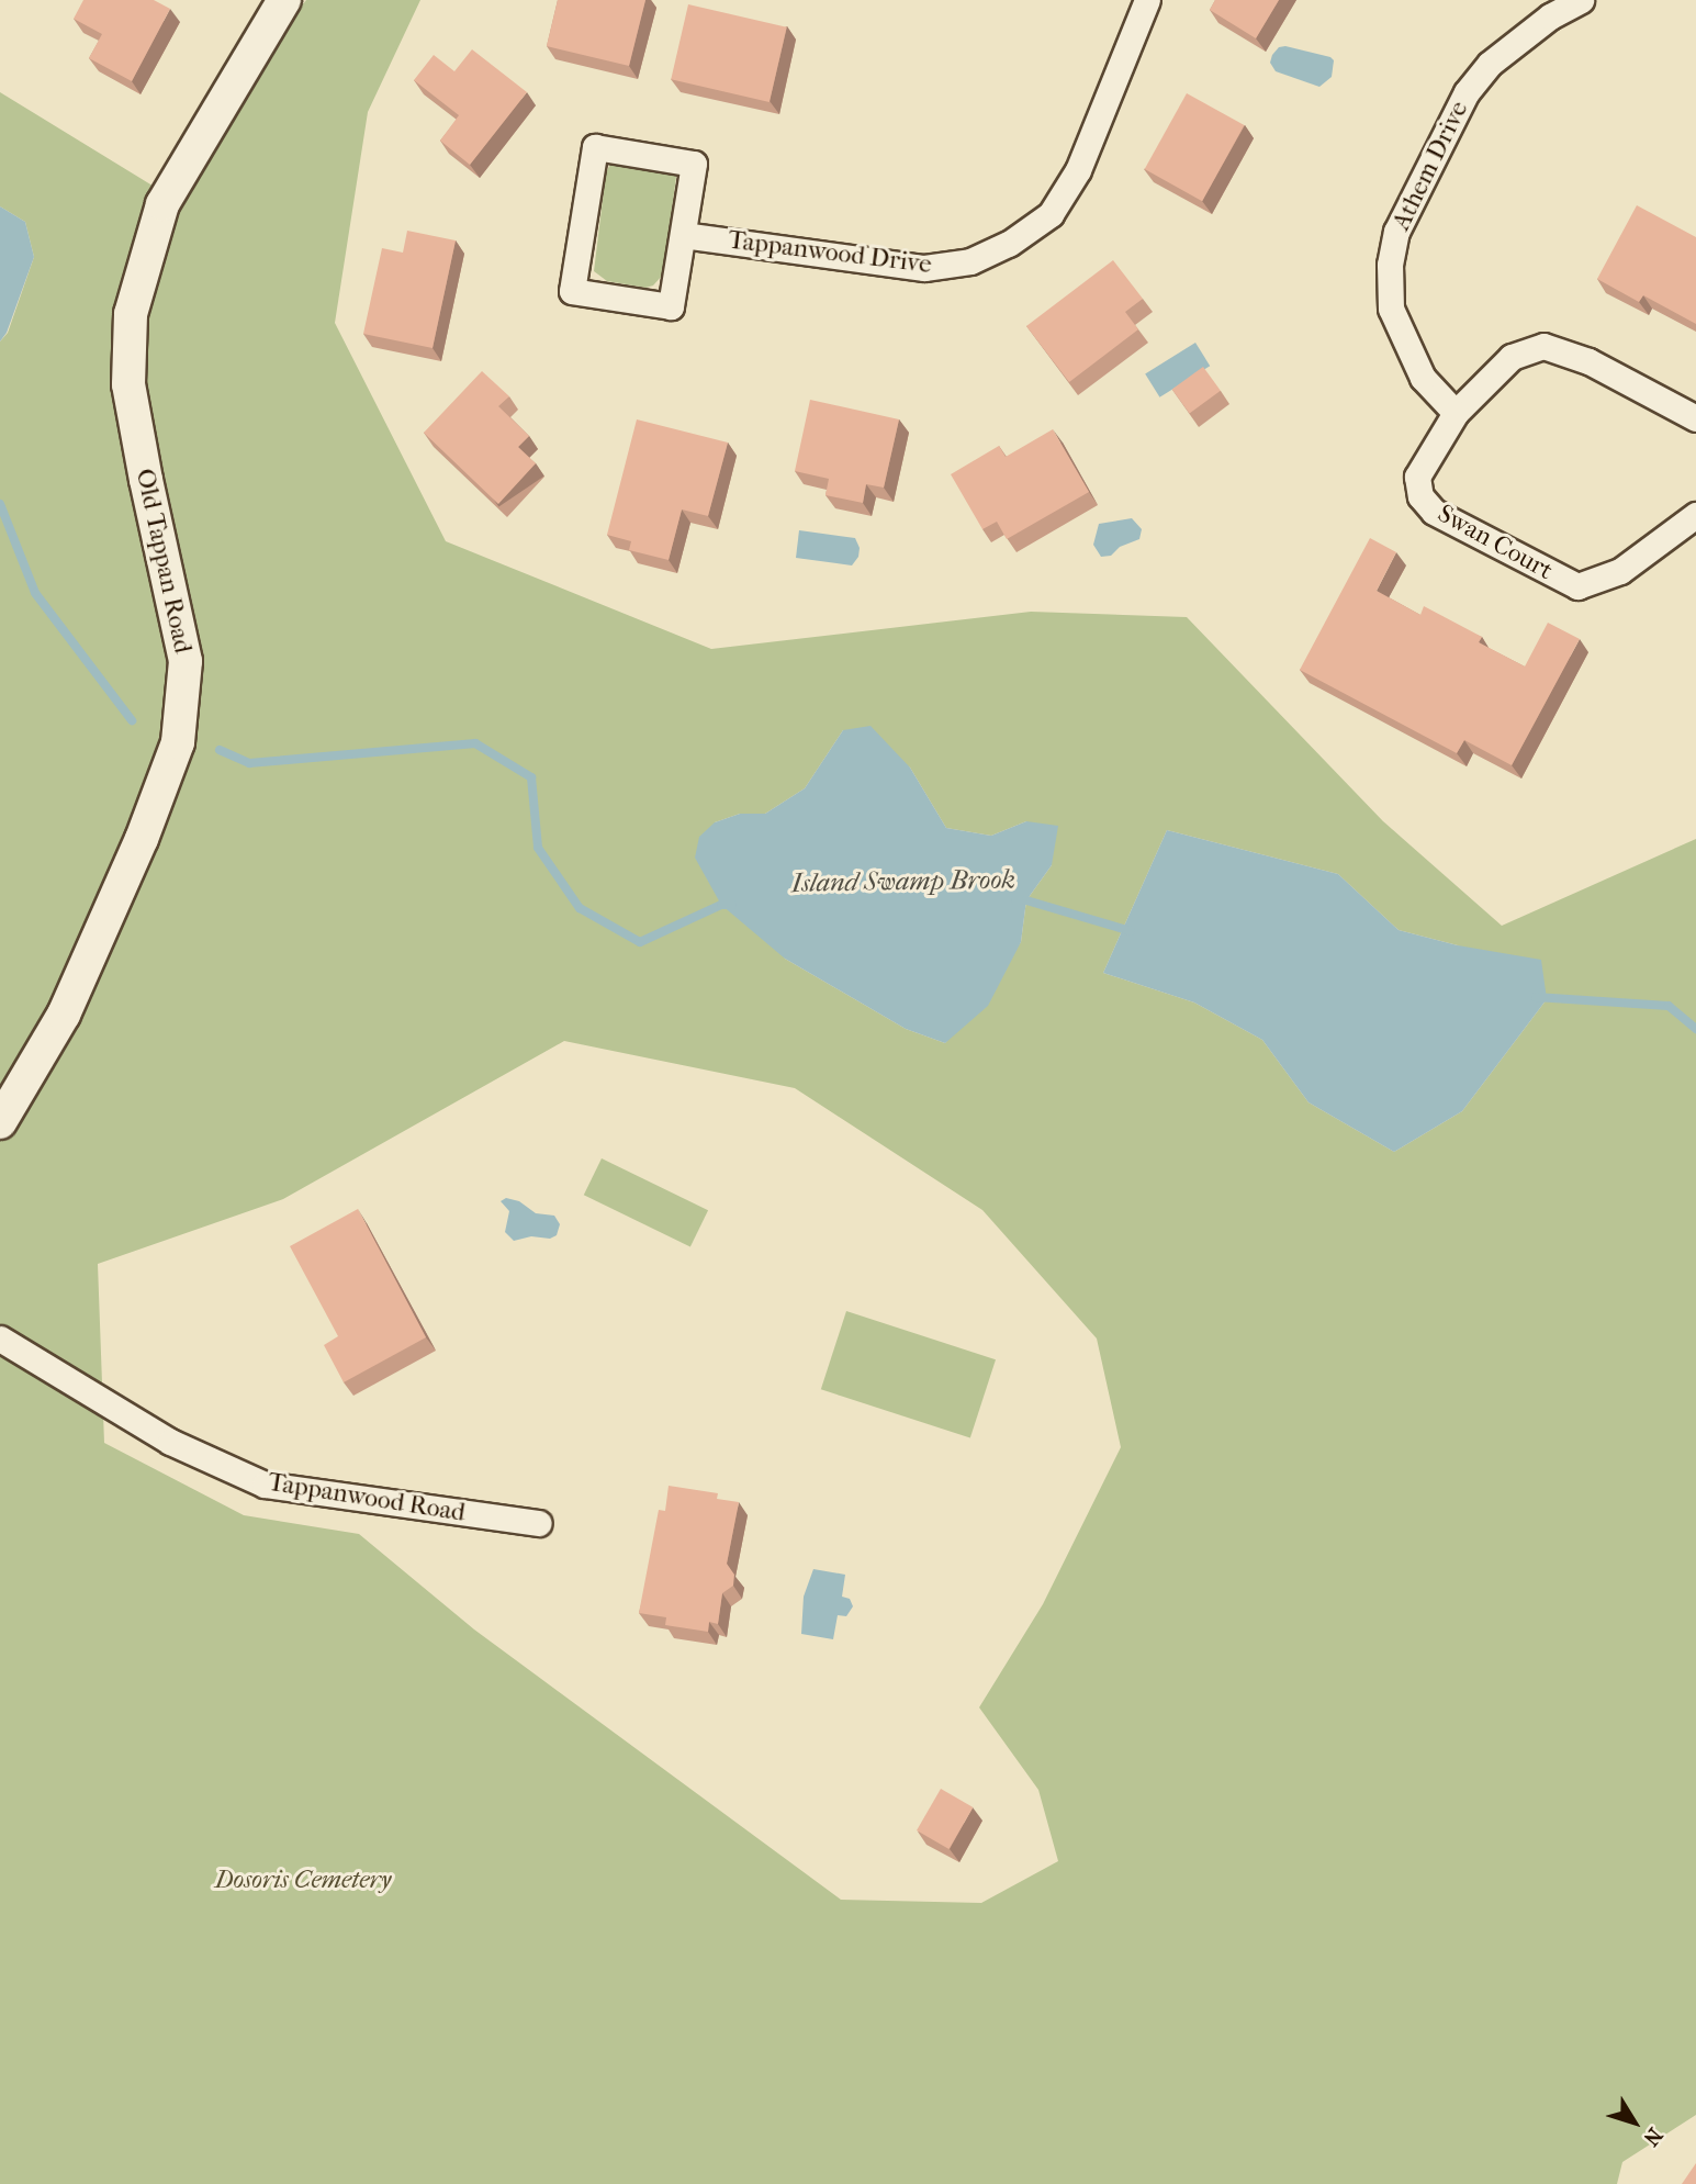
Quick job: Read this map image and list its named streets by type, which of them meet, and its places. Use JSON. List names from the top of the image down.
{
  "streets": {
    "street": [
      "Athem Drive",
      "Tappanwood Drive",
      "Swan Court",
      "Old Tappan Road",
      "Tappanwood Road"
    ]
  },
  "crossings": [
    ["Athem Drive", "Swan Court"]
  ],
  "water": ["Island Swamp Brook"],
  "parks": ["Dosoris Cemetery"],
  "north": "bottom right"
}
